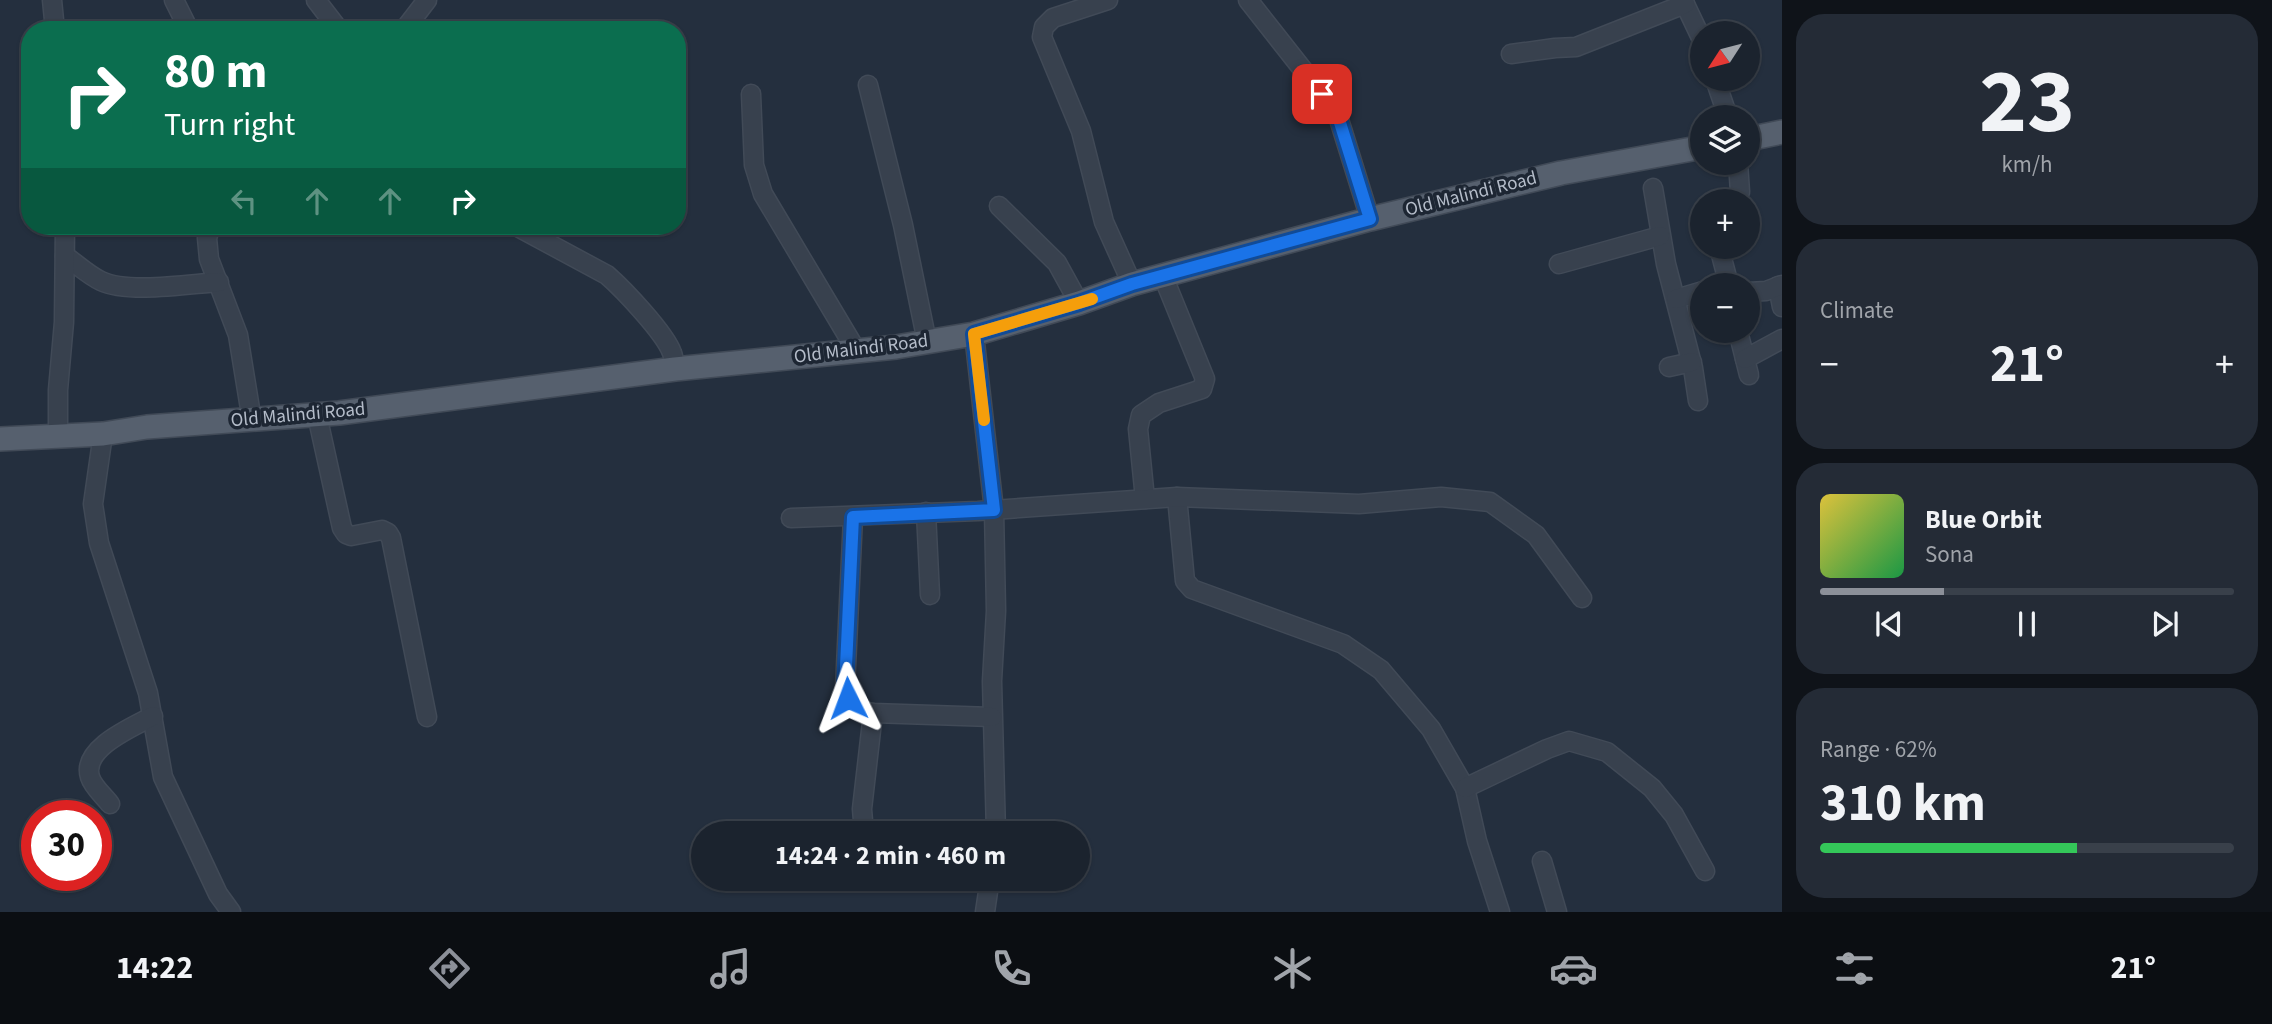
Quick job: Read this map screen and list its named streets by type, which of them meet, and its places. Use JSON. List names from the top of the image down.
{
  "streets": {
    "main road": ["Old Malindi Road"]
  },
  "north": "bottom left",
  "page": {
    "tile": [
      ["23", "km/h"],
      "Climate",
      ["Range · 62%", "310 km"]
    ],
    "map_buttons": ["+", "−"],
    "turn": ["80 m", "Turn right"],
    "heat": ["−", "21°", "+"],
    "song": ["Blue Orbit", "Sona"],
    "limit": "30",
    "trip": "14:24 · 2 min · 460 m",
    "tabs": ["14:22", "21°"]
  }
}
